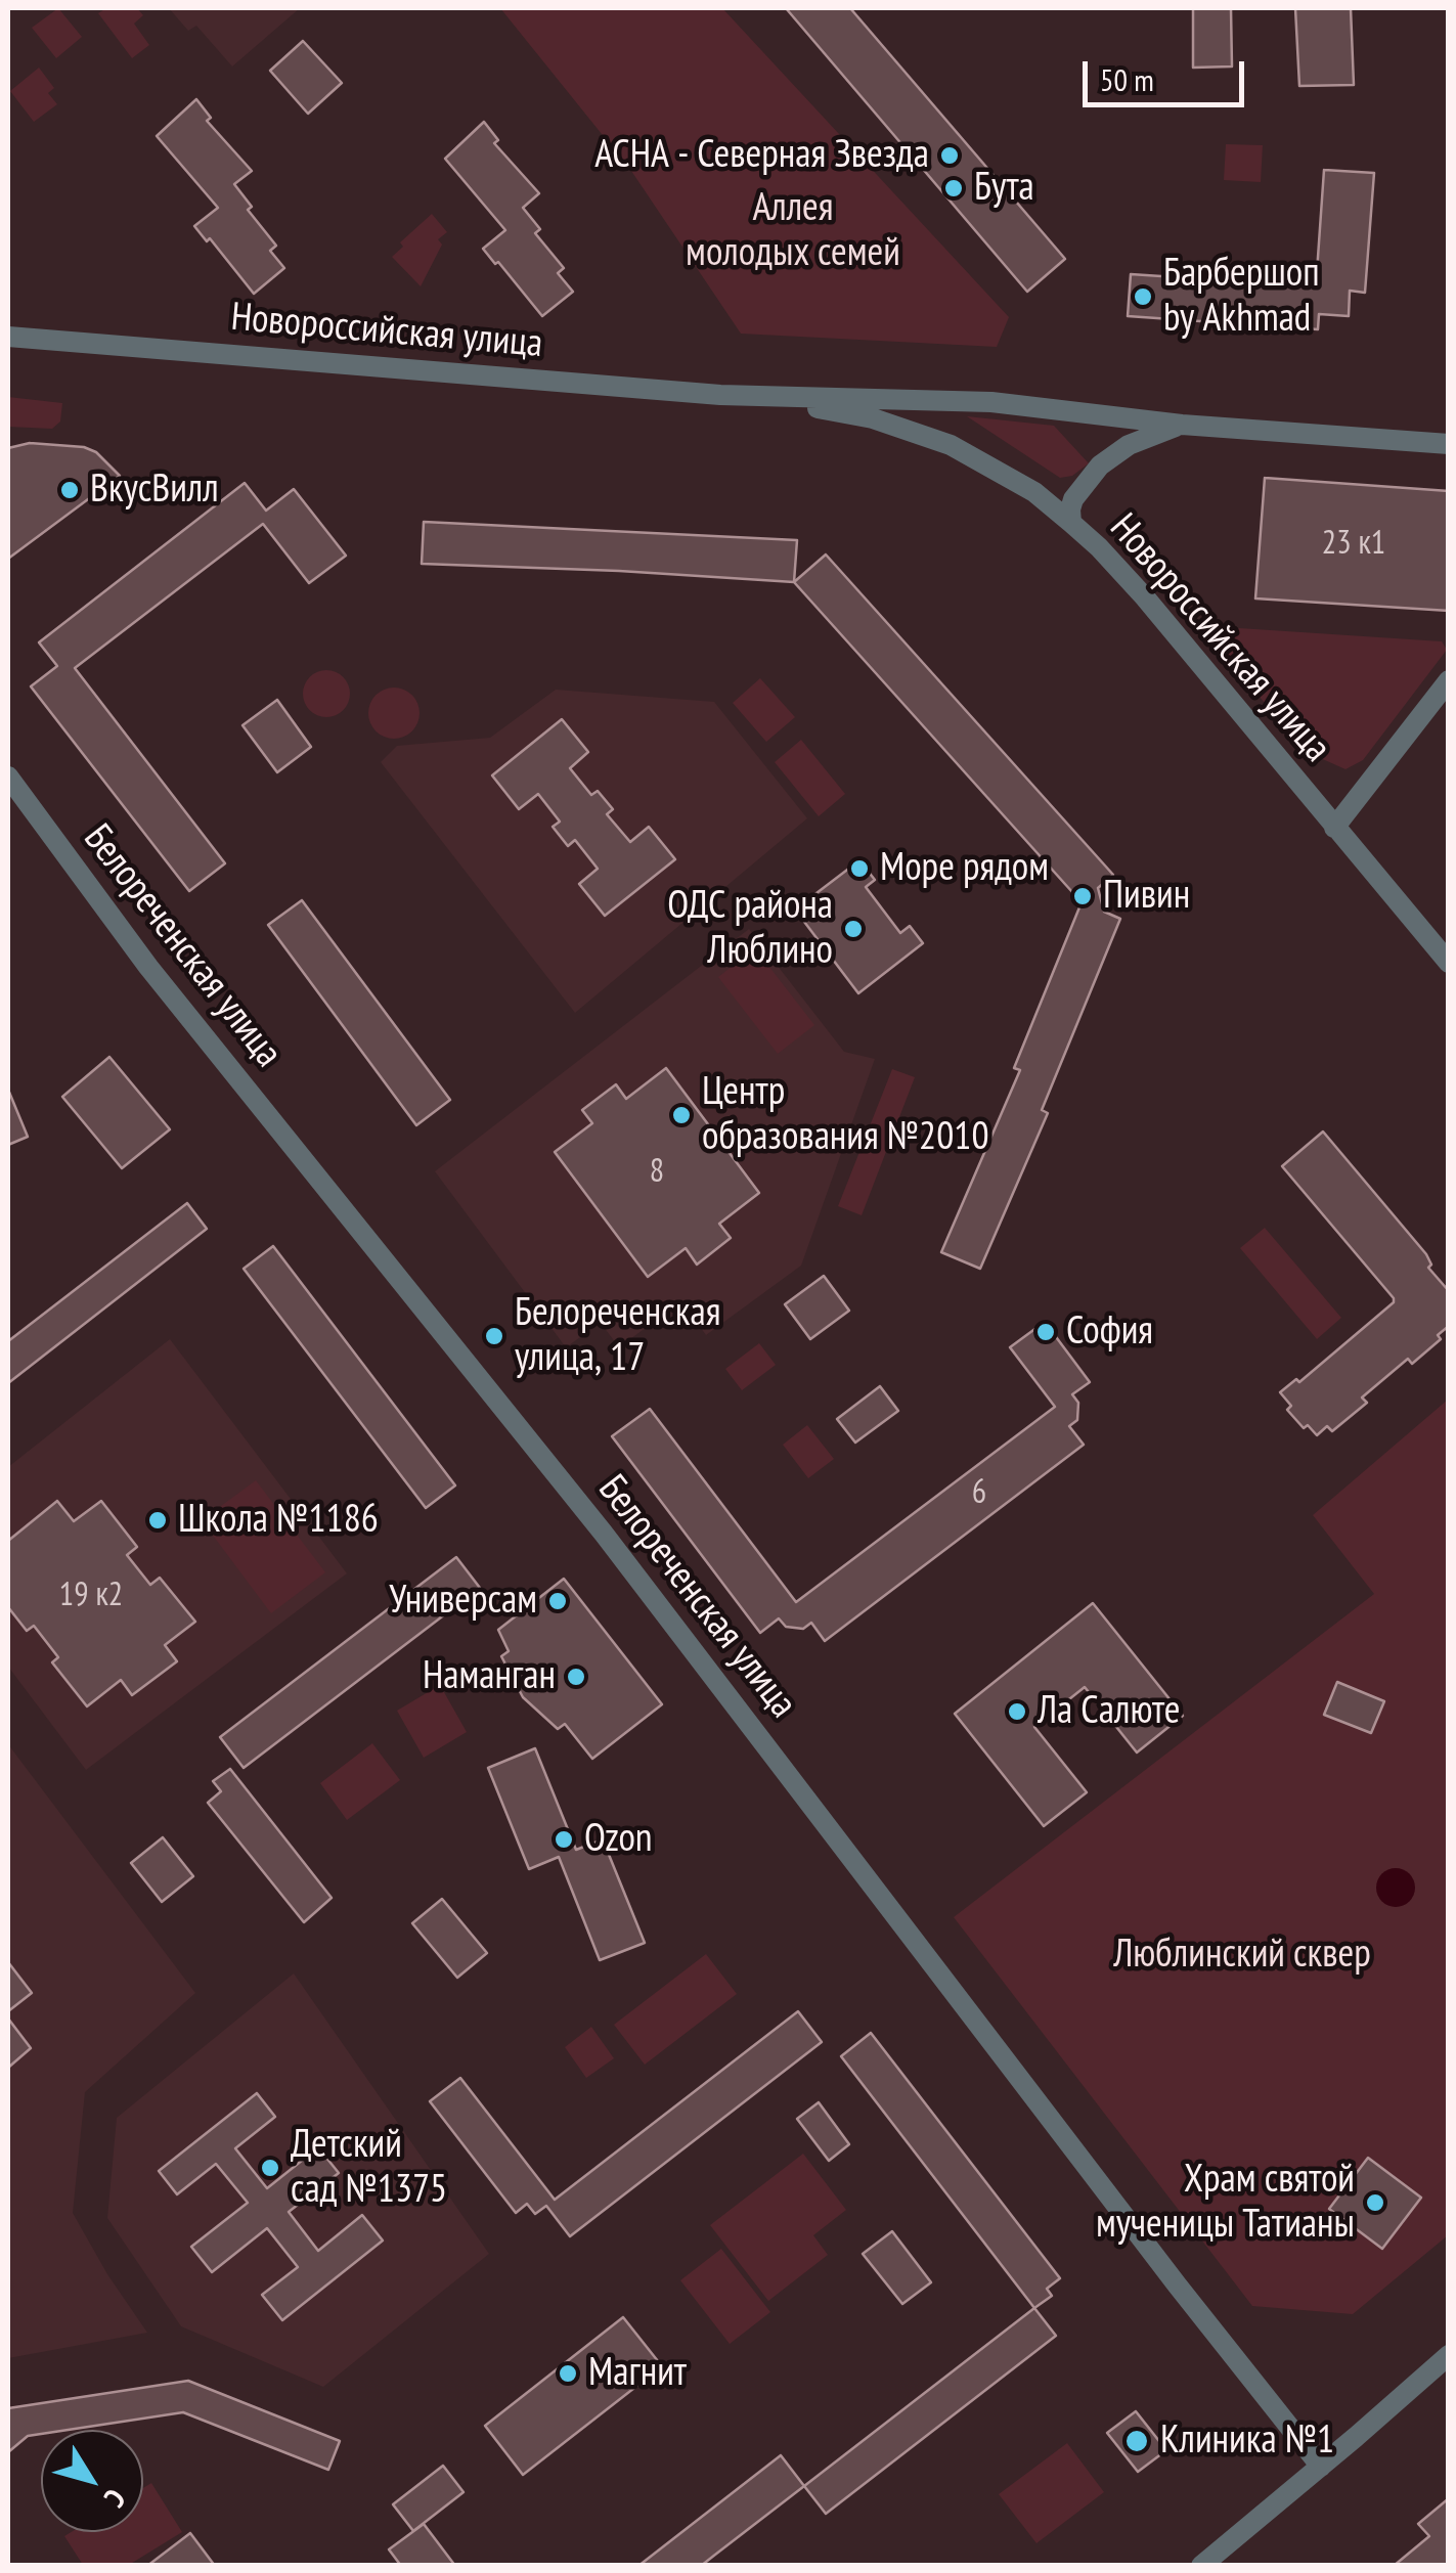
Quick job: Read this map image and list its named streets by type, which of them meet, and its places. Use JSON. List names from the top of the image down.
{
  "streets": {
    "street": ["Новороссийская улица", "Белореченская улица"]
  },
  "parks": ["Аллея молодых семей", "Люблинский сквер"],
  "places": [
    "АСНА - Северная Звезда",
    "Бута",
    "Барбершоп by Akhmad",
    "ВкусВилл",
    "Море рядом",
    "Пивин",
    "ОДС района Люблино",
    "Центр образования №2010",
    "София",
    "Белореченская улица, 17",
    "Школа №1186",
    "Универсам",
    "Наманган",
    "Ла Салюте",
    "Ozon",
    "Детский сад №1375",
    "Храм святой мученицы Татианы",
    "Магнит",
    "Клиника №1"
  ],
  "house_numbers": [
    "23 к1",
    "8",
    "6",
    "19 к2"
  ],
  "scale_bar": "50 m",
  "north": "bottom right"
}
